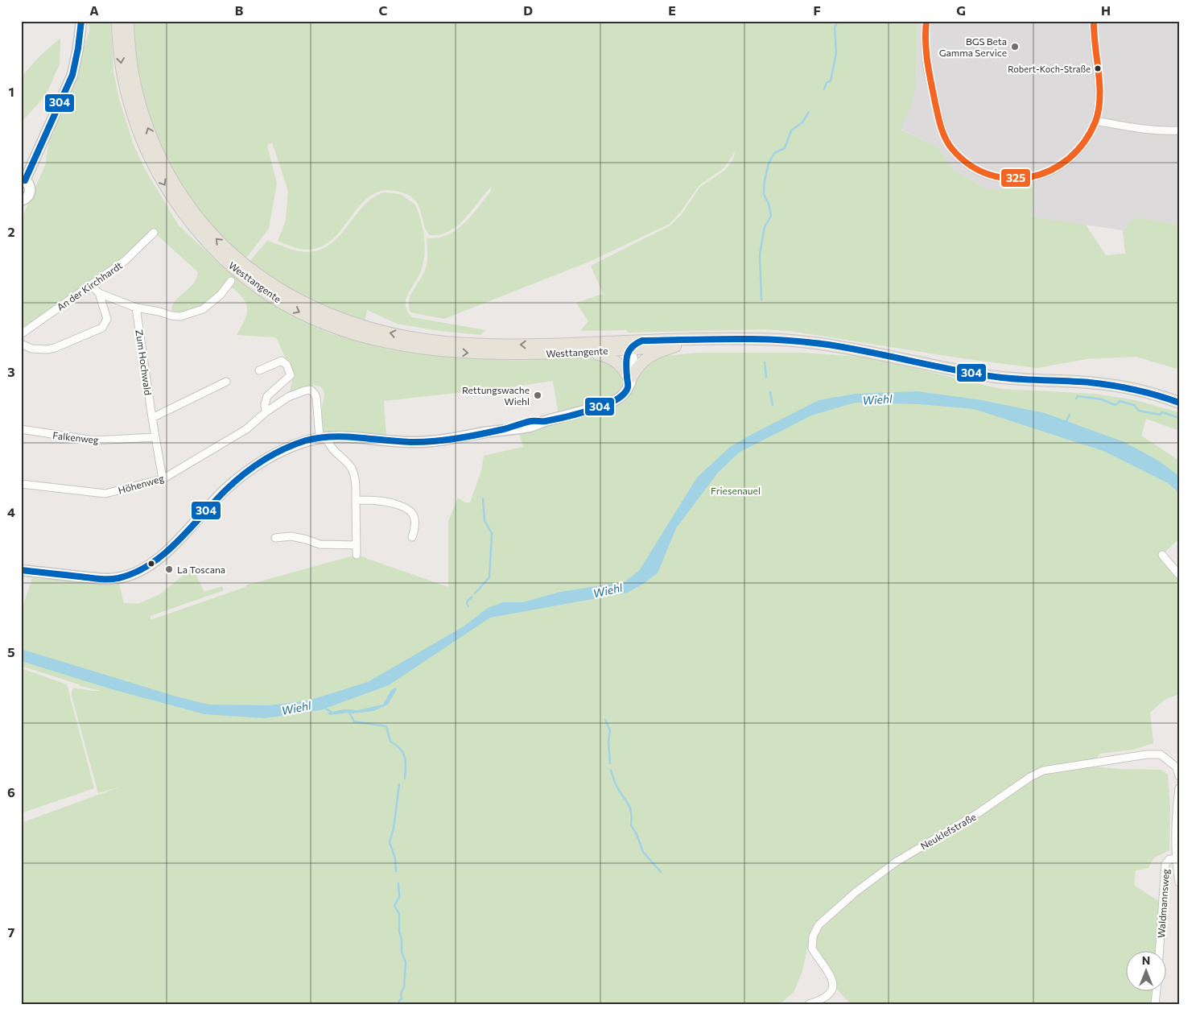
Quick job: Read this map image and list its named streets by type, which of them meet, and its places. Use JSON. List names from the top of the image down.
{
  "streets": {
    "main road": ["Westtangente"],
    "street": [
      "An der Kirchhardt",
      "Zum Hochwald",
      "Falkenweg",
      "Höhenweg",
      "Neuklefstraße",
      "Waldmannsweg"
    ]
  },
  "crossings": [
    ["Zum Hochwald", "Falkenweg"],
    ["Zum Hochwald", "Höhenweg"]
  ],
  "water": ["Wiehl"],
  "parks": ["Friesenauel"],
  "places": [
    "BGS Beta Gamma Service",
    "Robert-Koch-Straße",
    "Rettungswache Wiehl",
    "La Toscana"
  ],
  "lines": ["transit line 304", "transit line 325"],
  "north": "top",
  "grid": {
    "columns": [
      "A",
      "B",
      "C",
      "D",
      "E",
      "F",
      "G",
      "H"
    ],
    "rows": [
      "1",
      "2",
      "3",
      "4",
      "5",
      "6",
      "7"
    ]
  }
}
